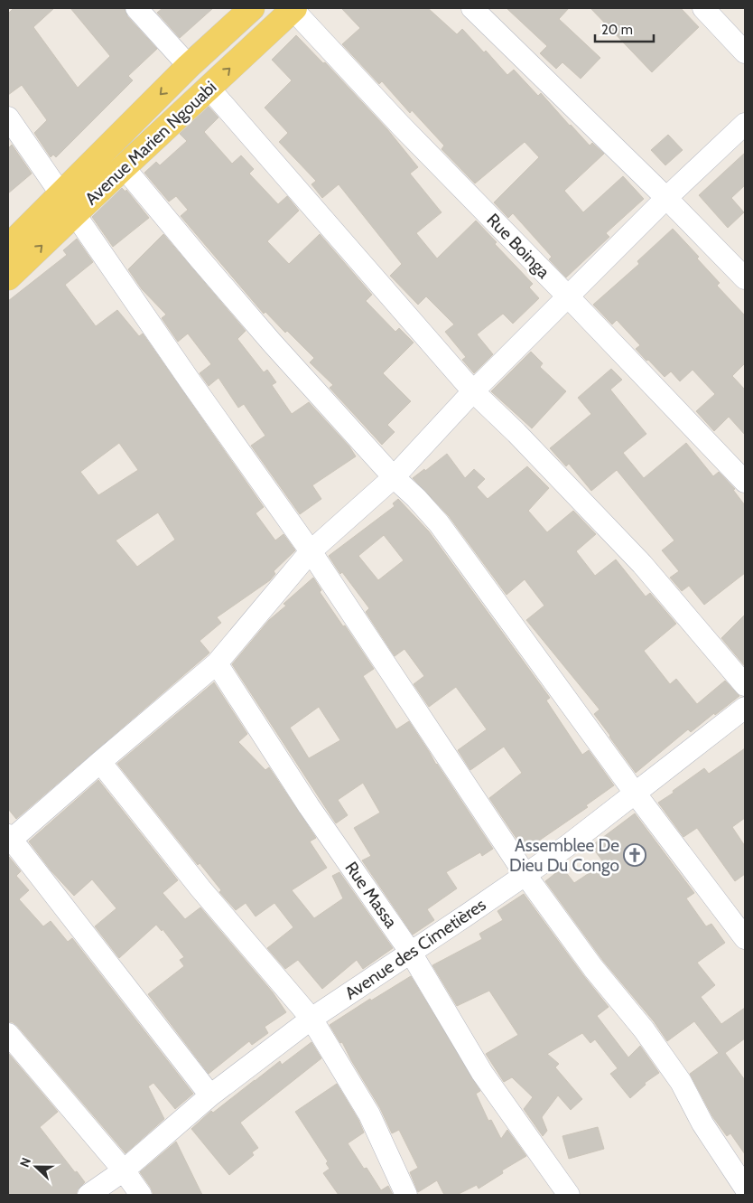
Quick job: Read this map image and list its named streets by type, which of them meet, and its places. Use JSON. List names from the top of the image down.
{
  "streets": {
    "main road": ["Avenue Marien Ngouabi"],
    "street": ["Rue Boinga", "Rue Massa", "Avenue des Cimetières"]
  },
  "crossings": [
    ["Avenue Marien Ngouabi", "Rue Boinga"],
    ["Rue Massa", "Avenue des Cimetières"]
  ],
  "places": {
    "church": ["Assemblee De Dieu Du Congo"]
  },
  "scale_bar": "20 m",
  "north": "left"
}
